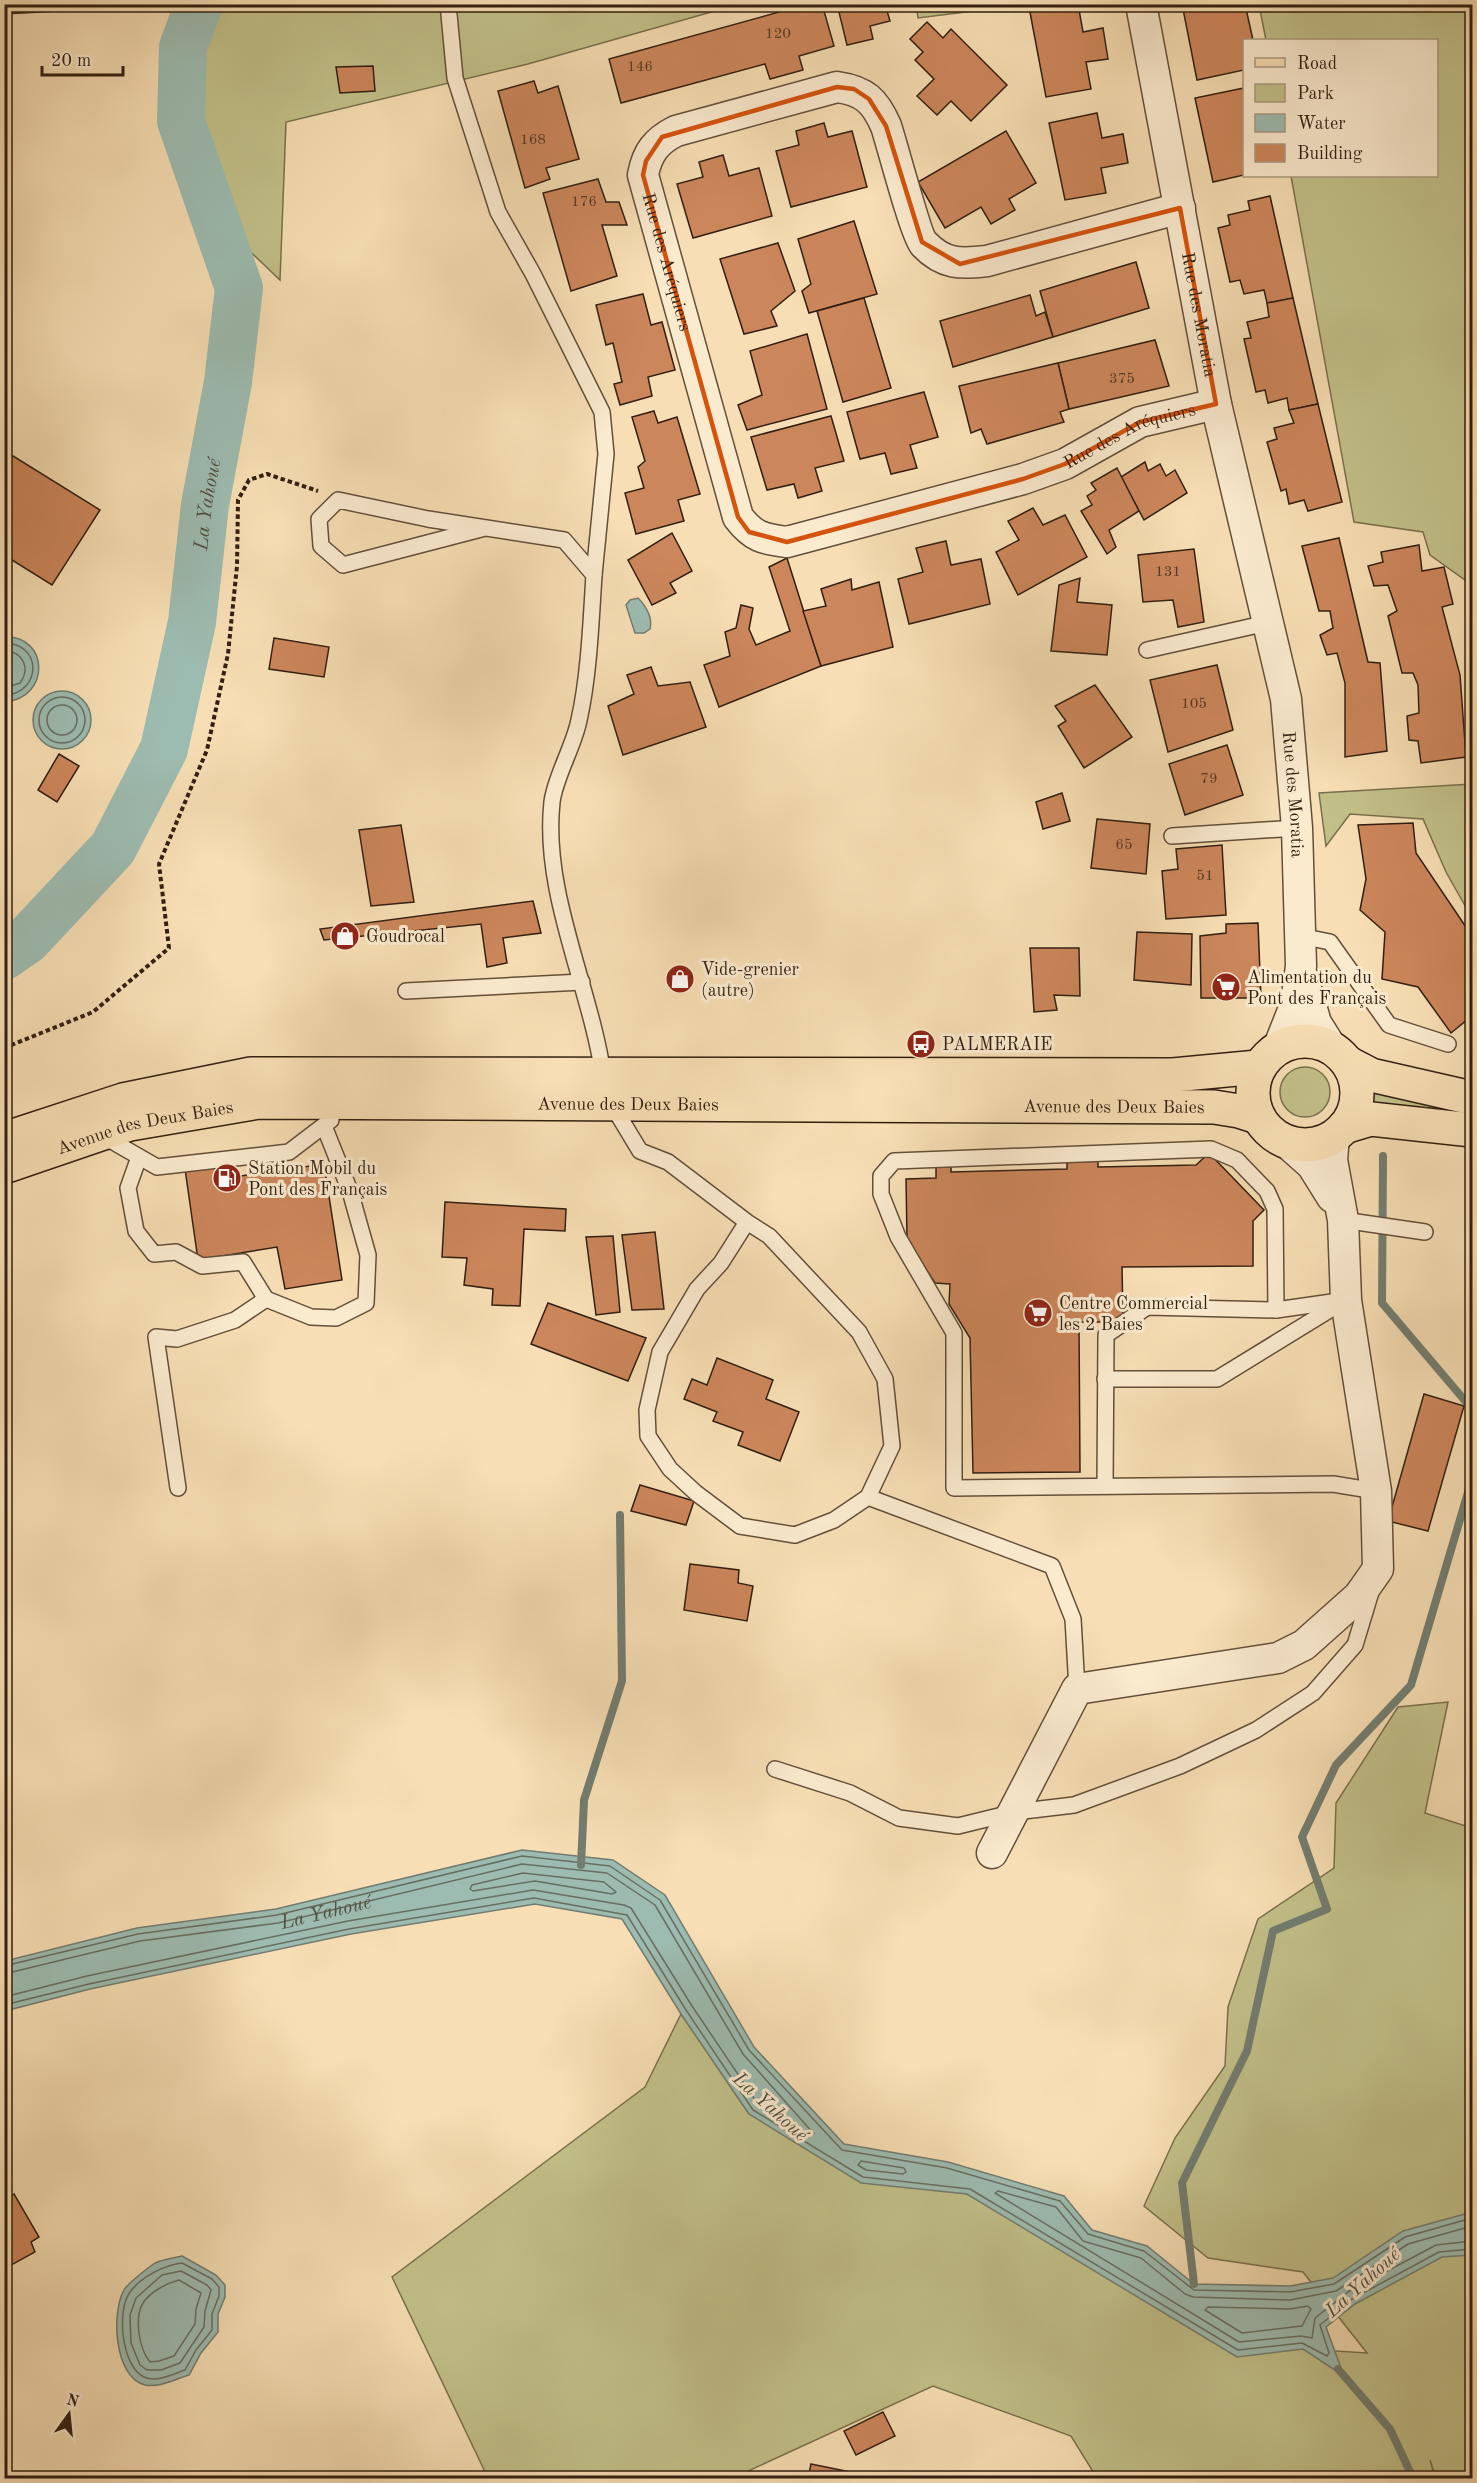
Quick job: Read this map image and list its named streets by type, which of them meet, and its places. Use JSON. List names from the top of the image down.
{
  "streets": {
    "main road": ["Avenue des Deux Baies"],
    "street": ["Rue des Aréquiers", "Rue des Moratia"]
  },
  "crossings": [
    ["Rue des Aréquiers", "Rue des Moratia"],
    ["Rue des Moratia", "Avenue des Deux Baies"]
  ],
  "water": ["La Yahoué"],
  "places": {
    "shop": ["Goudrocal", "Vide-grenier (autre)"],
    "supermarket": ["Alimentation du Pont des Français", "Centre Commercial les 2 Baies"],
    "bus stop": ["PALMERAIE"],
    "fuel station": ["Station Mobil du Pont des Français"]
  },
  "house_numbers": [
    "120",
    "146",
    "168",
    "176",
    "375",
    "131",
    "105",
    "79",
    "65",
    "51"
  ],
  "legend": [
    "Road",
    "Park",
    "Water",
    "Building"
  ],
  "scale_bar": "20 m",
  "north": "top"
}
